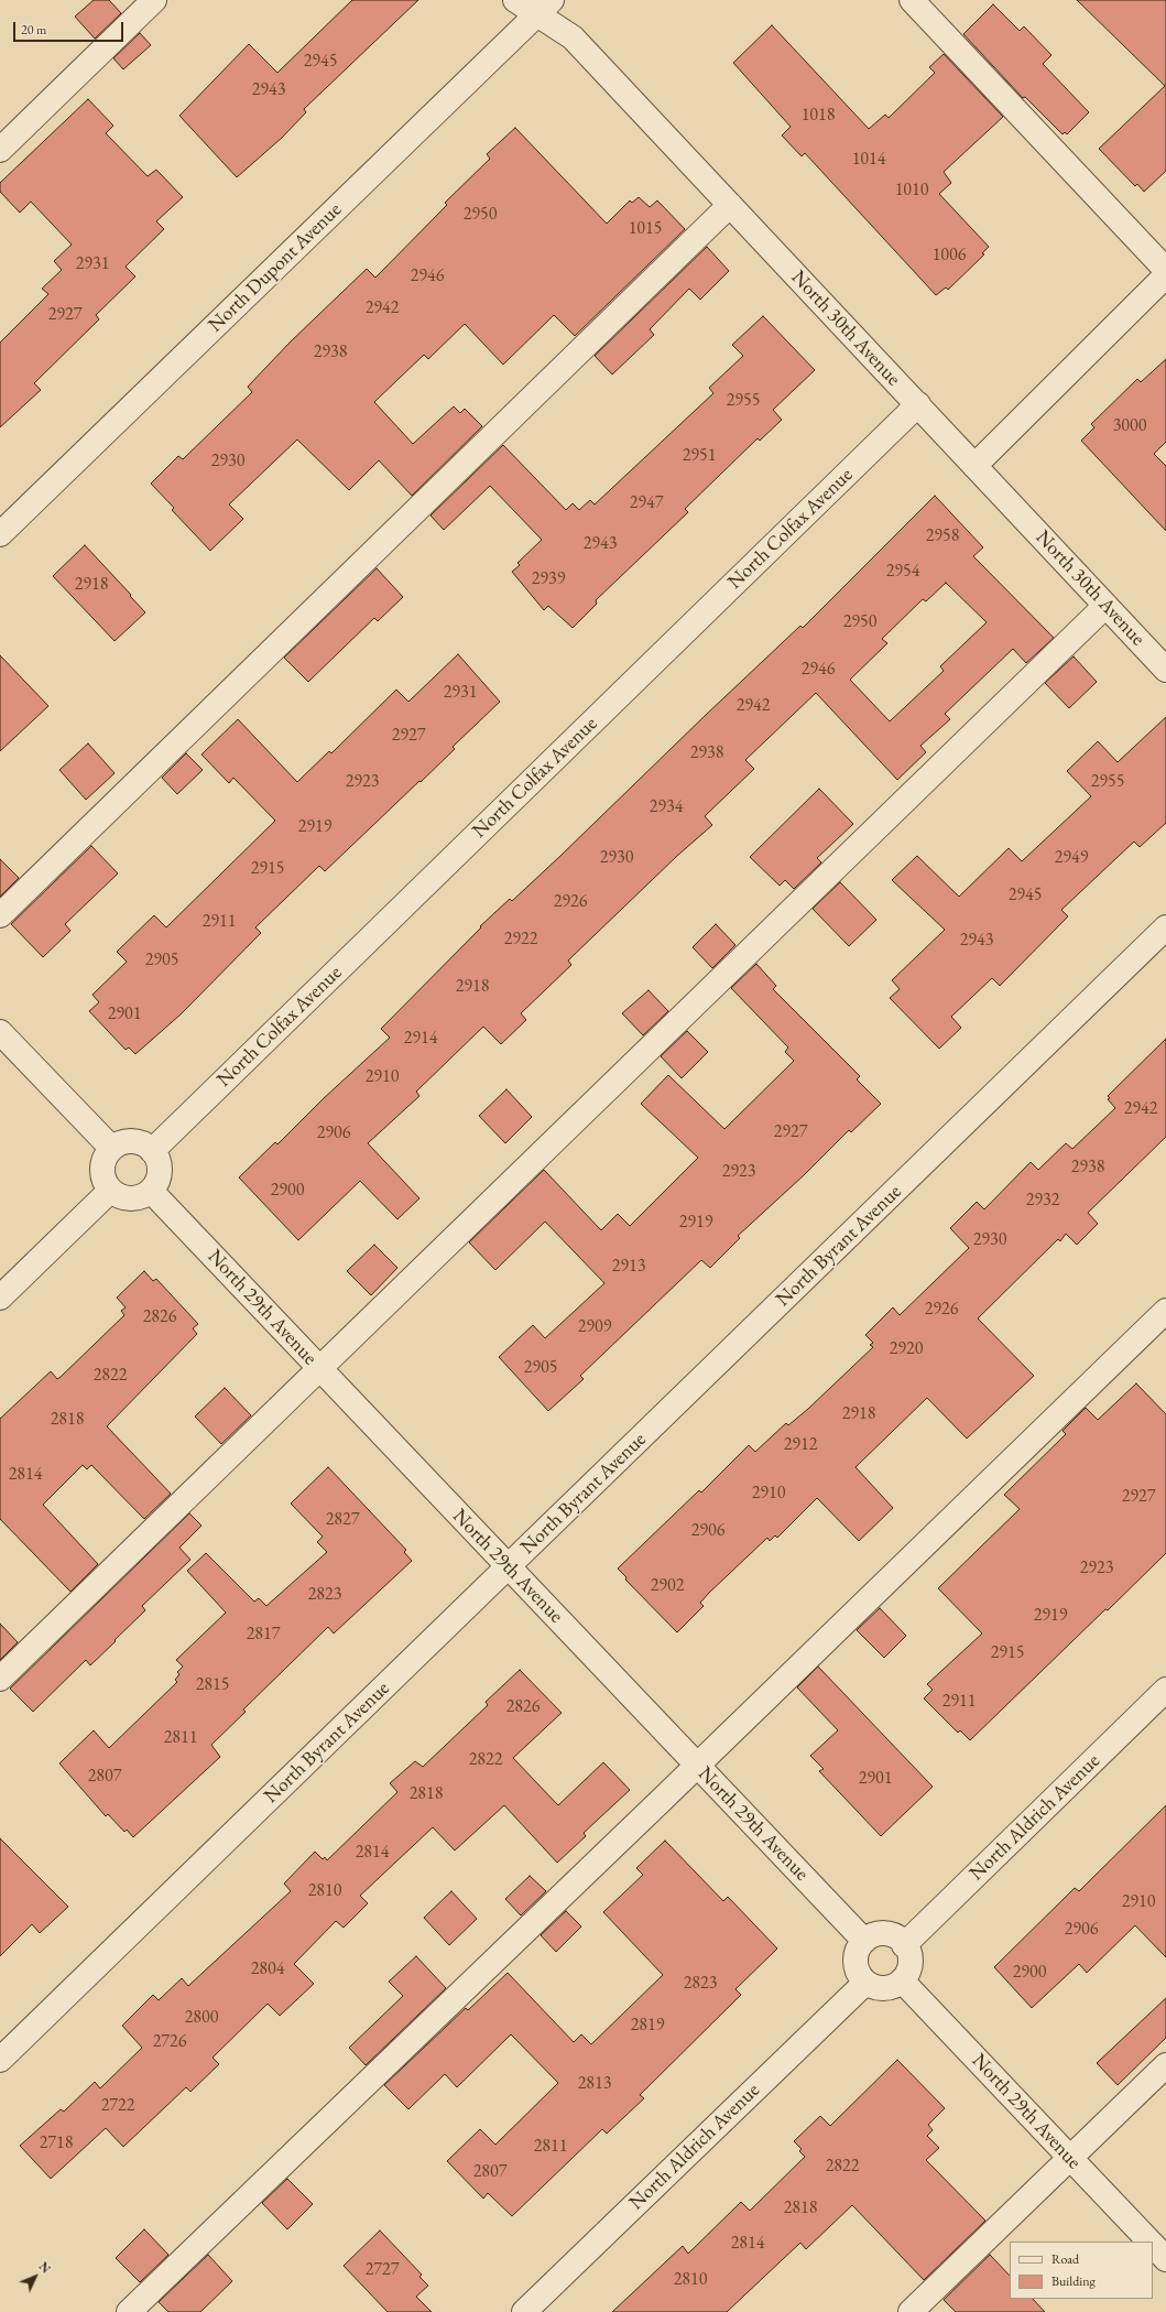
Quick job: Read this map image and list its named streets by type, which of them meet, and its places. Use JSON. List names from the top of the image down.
{
  "streets": {
    "street": [
      "North Dupont Avenue",
      "North 30th Avenue",
      "North Colfax Avenue",
      "North Byrant Avenue",
      "North 29th Avenue",
      "North Aldrich Avenue"
    ]
  },
  "crossings": [
    ["North Dupont Avenue", "North 30th Avenue"],
    ["North 30th Avenue", "North Colfax Avenue"],
    ["North Colfax Avenue", "North 29th Avenue"],
    ["North Byrant Avenue", "North 29th Avenue"],
    ["North 29th Avenue", "North Aldrich Avenue"]
  ],
  "house_numbers": [
    "2945",
    "2943",
    "1018",
    "1014",
    "1010",
    "2950",
    "1015",
    "1006",
    "2931",
    "2946",
    "2942",
    "2927",
    "2938",
    "2955",
    "3000",
    "2951",
    "2930",
    "2947",
    "2958",
    "2943",
    "2954",
    "2939",
    "2918",
    "2950",
    "2946",
    "2931",
    "2942",
    "2927",
    "2938",
    "2923",
    "2955",
    "2934",
    "2919",
    "2930",
    "2949",
    "2915",
    "2945",
    "2926",
    "2911",
    "2922",
    "2943",
    "2905",
    "2918",
    "2901",
    "2914",
    "2910",
    "2942",
    "2927",
    "2906",
    "2938",
    "2923",
    "2900",
    "2932",
    "2919",
    "2930",
    "2913",
    "2926",
    "2826",
    "2909",
    "2920",
    "2905",
    "2822",
    "2918",
    "2818",
    "2912",
    "2814",
    "2910",
    "2927",
    "2827",
    "2906",
    "2923",
    "2902",
    "2823",
    "2919",
    "2817",
    "2915",
    "2815",
    "2911",
    "2826",
    "2811",
    "2822",
    "2807",
    "2901",
    "2818",
    "2814",
    "2810",
    "2910",
    "2906",
    "2804",
    "2900",
    "2823",
    "2800",
    "2819",
    "2726",
    "2813",
    "2722",
    "2718",
    "2811",
    "2822",
    "2807",
    "2818",
    "2814",
    "2727",
    "2810"
  ],
  "legend": ["Road", "Building"],
  "scale_bar": "20 m",
  "north": "top right"
}
